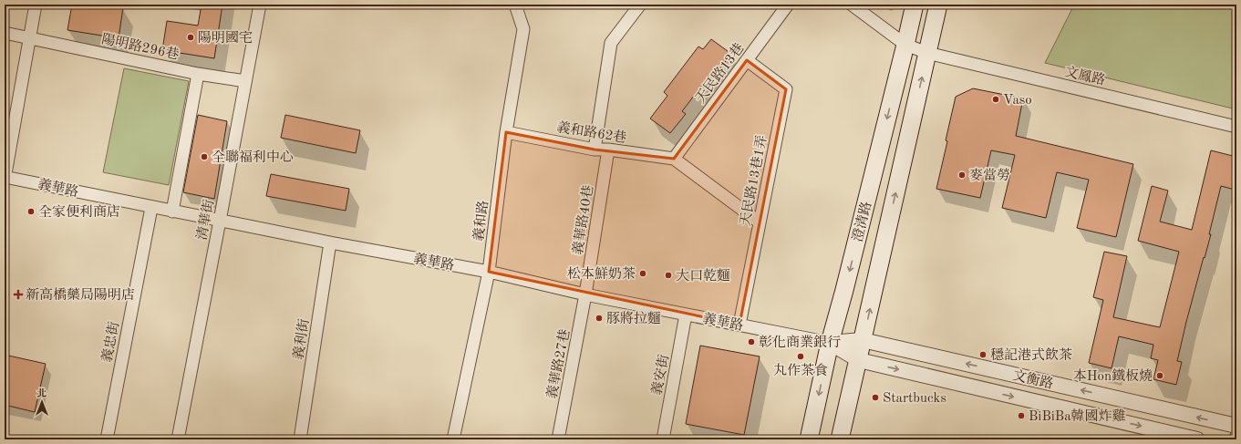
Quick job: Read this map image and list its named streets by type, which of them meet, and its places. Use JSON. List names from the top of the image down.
{
  "streets": {
    "main road": ["澄清路"],
    "street": [
      "陽明路296巷",
      "天民路13巷",
      "文鳳路",
      "義和路62巷",
      "天民路13巷1弄",
      "義華路",
      "清華街",
      "義華路40巷",
      "義和路",
      "義利街",
      "義忠街",
      "義華路27巷",
      "義安街",
      "文衡路"
    ]
  },
  "crossings": [
    ["陽明路296巷", "清華街"],
    ["天民路13巷", "義和路62巷"],
    ["天民路13巷", "天民路13巷1弄"],
    ["文鳳路", "澄清路"],
    ["義和路62巷", "義華路40巷"],
    ["義和路62巷", "義和路"],
    ["天民路13巷1弄", "義華路"],
    ["義華路", "清華街"],
    ["義華路", "義華路40巷"],
    ["義華路", "義和路"],
    ["義華路", "澄清路"],
    ["義華路", "義利街"],
    ["義華路", "義忠街"],
    ["義華路", "義華路27巷"],
    ["義華路", "義安街"],
    ["義華路", "文衡路"],
    ["義華路40巷", "義華路27巷"],
    ["澄清路", "文衡路"]
  ],
  "places": {
    "other": [
      "陽明國宅",
      "Vaso",
      "全聯福利中心",
      "麥當勞",
      "全家便利商店",
      "松本鮮奶茶",
      "大口乾麵",
      "豚將拉麵",
      "彰化商業銀行",
      "穩記港式飲茶",
      "丸作茶食",
      "本Hon鐵板燒",
      "Startbucks",
      "BiBiBa韓國炸雞"
    ],
    "health": ["新高橋藥局陽明店"]
  },
  "north": "top"
}
